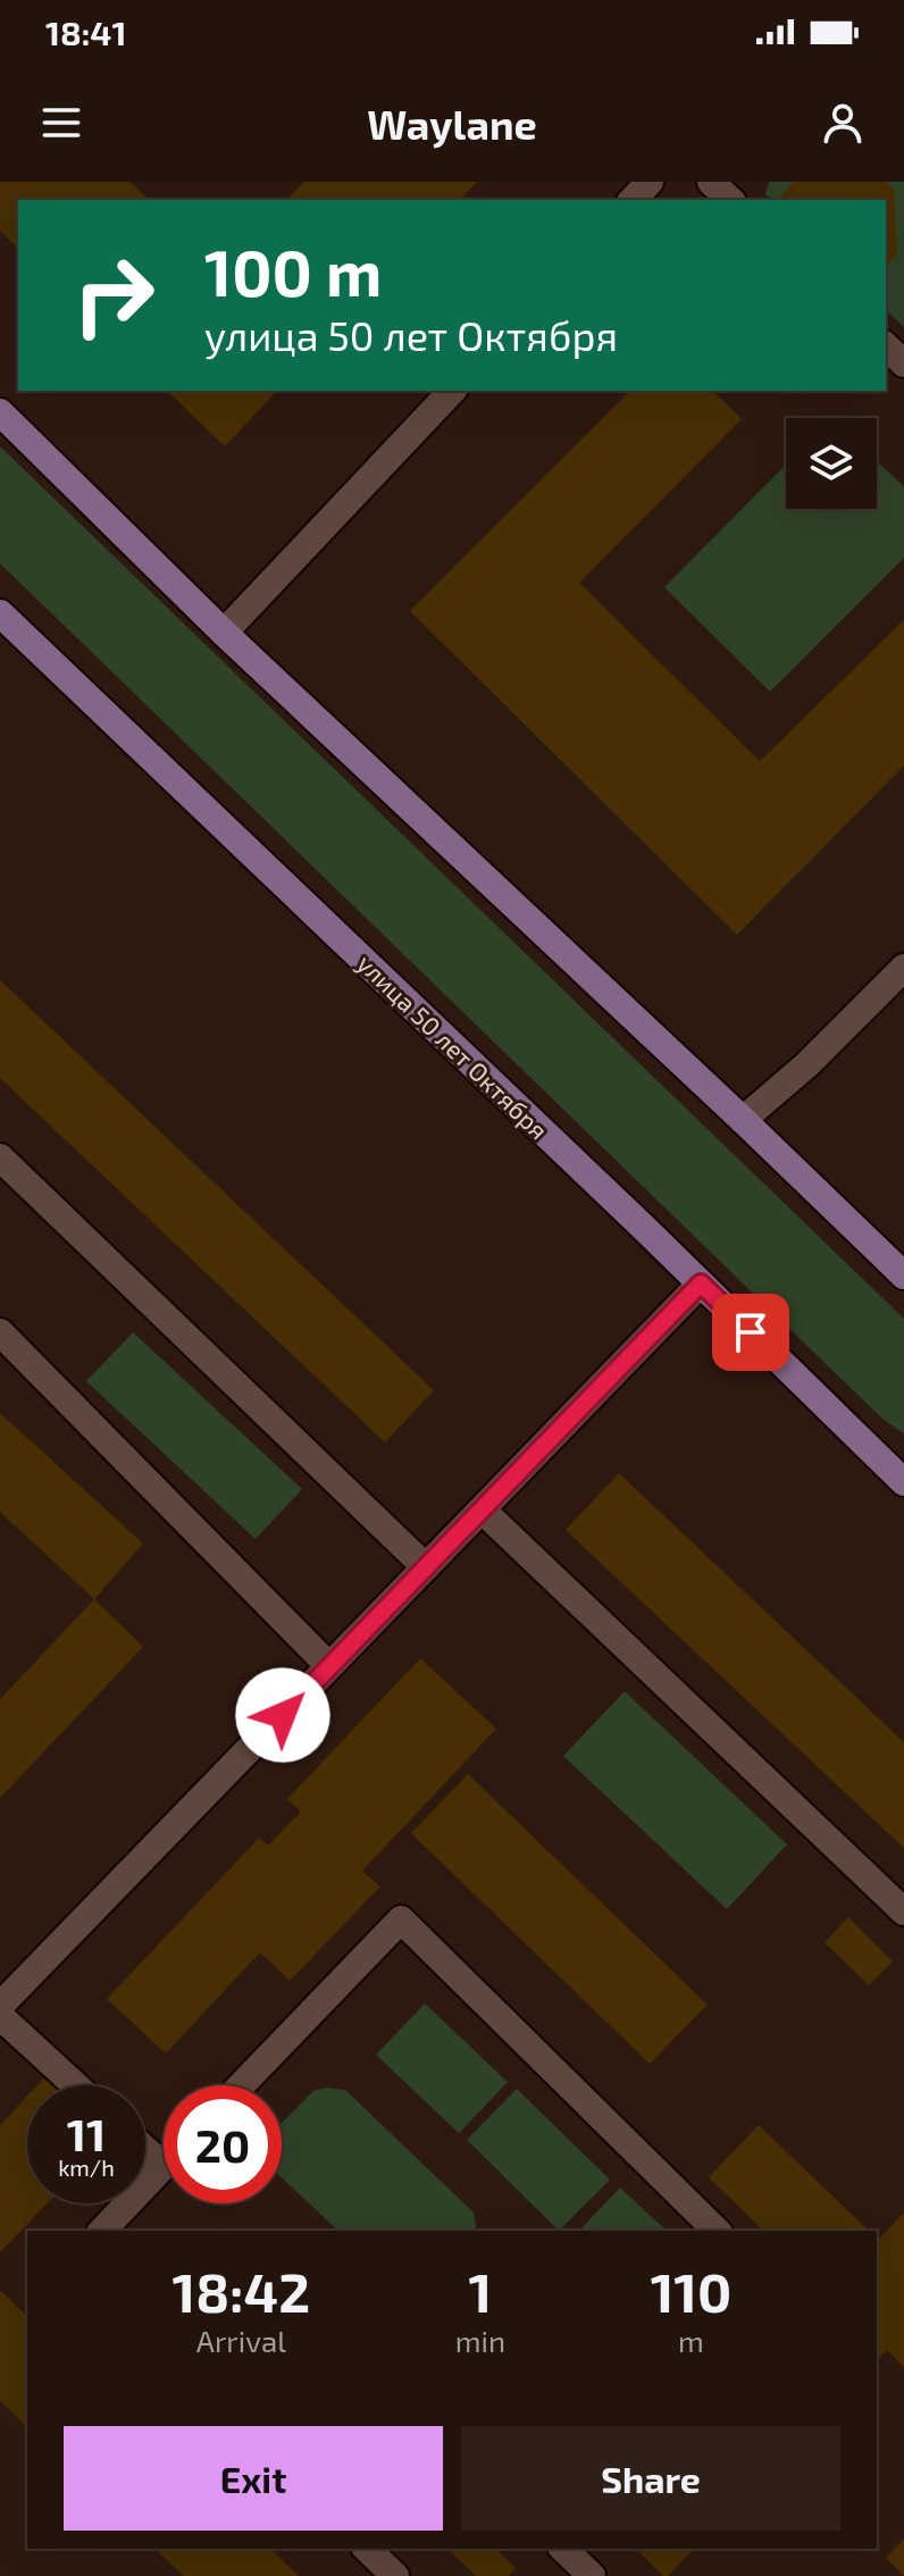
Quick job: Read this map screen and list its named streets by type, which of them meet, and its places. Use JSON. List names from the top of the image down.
{
  "streets": {
    "main road": ["улица 50 лет Октября"]
  },
  "page": {
    "status": "18:41",
    "header": "Waylane",
    "turn": ["100 m", "улица 50 лет Октября"],
    "speed": "11 km/h",
    "limit": "20",
    "eta": [
      "18:42",
      "Arrival",
      "1",
      "min",
      "110",
      "m"
    ],
    "buttons": ["Exit", "Share"]
  }
}
